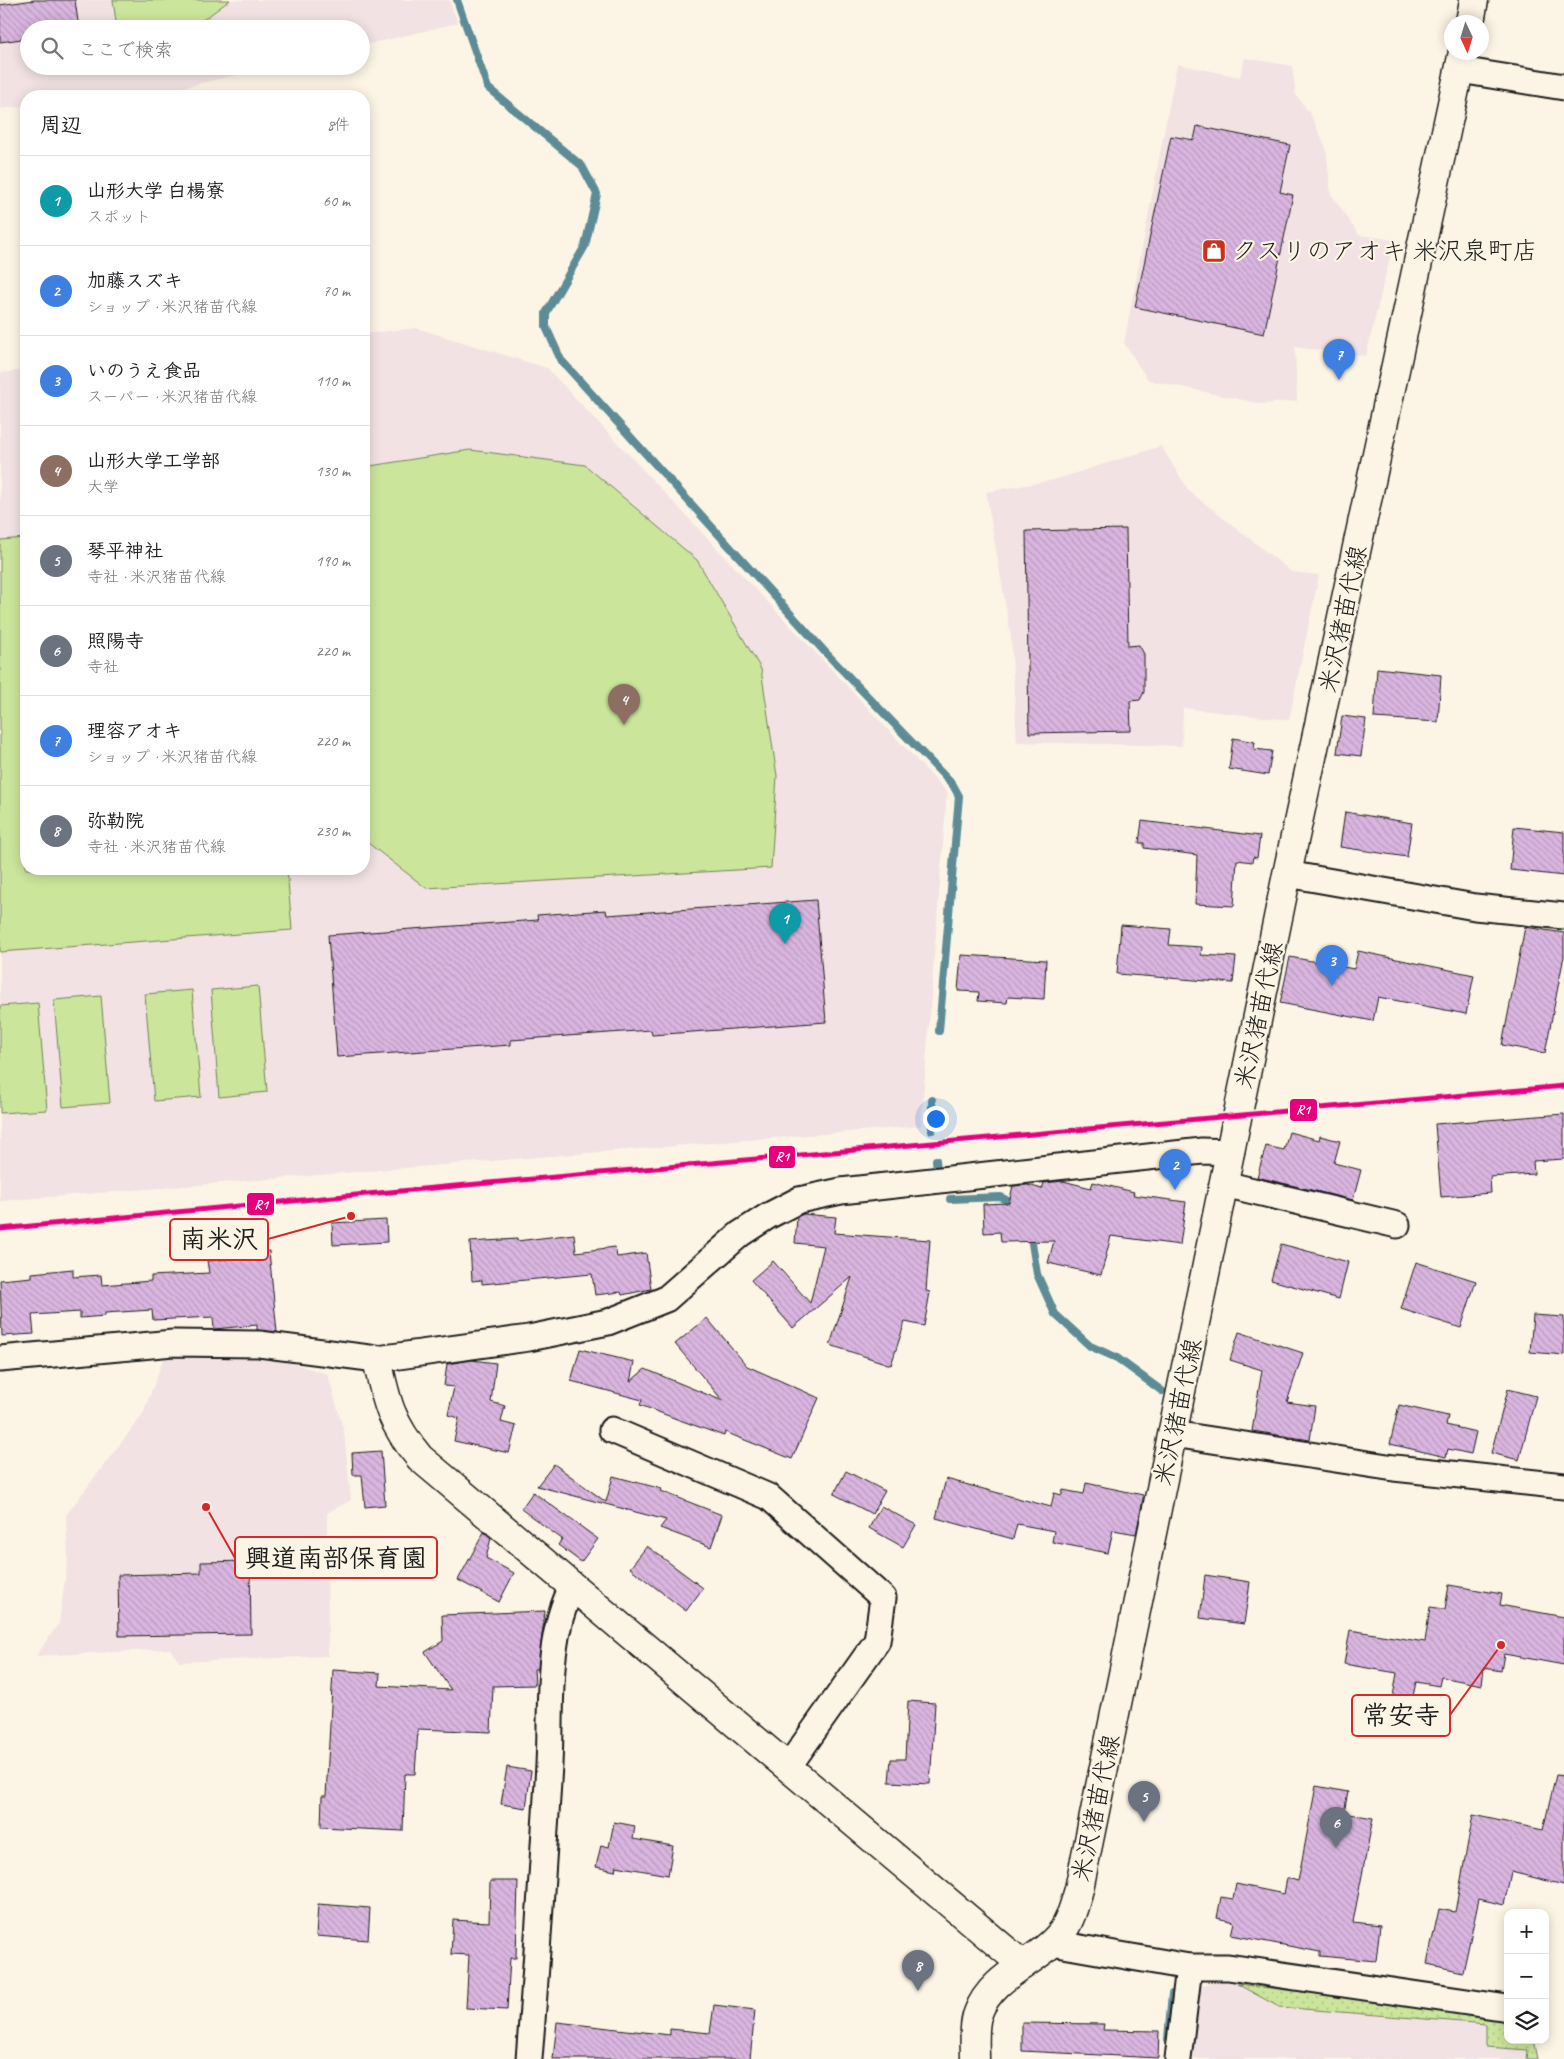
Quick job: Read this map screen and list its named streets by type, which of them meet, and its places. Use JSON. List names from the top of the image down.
{
  "streets": {
    "main road": ["米沢猪苗代線"]
  },
  "places": {
    "shop": ["クスリのアオキ 米沢泉町店"],
    "other": ["南米沢", "興道南部保育園", "常安寺"]
  },
  "lines": ["transit line R1"],
  "north": "bottom",
  "page": {
    "search": "ここで検索",
    "heading": ["周辺", "8件"],
    "list": [
      {
        "mark": "1",
        "name": "山形大学 白楊寮",
        "note": "スポット",
        "value": "60 m"
      },
      {
        "mark": "2",
        "name": "加藤スズキ",
        "note": "ショップ · 米沢猪苗代線",
        "value": "70 m"
      },
      {
        "mark": "3",
        "name": "いのうえ食品",
        "note": "スーパー · 米沢猪苗代線",
        "value": "110 m"
      },
      {
        "mark": "4",
        "name": "山形大学工学部",
        "note": "大学",
        "value": "130 m"
      },
      {
        "mark": "5",
        "name": "琴平神社",
        "note": "寺社 · 米沢猪苗代線",
        "value": "190 m"
      },
      {
        "mark": "6",
        "name": "照陽寺",
        "note": "寺社",
        "value": "220 m"
      },
      {
        "mark": "7",
        "name": "理容アオキ",
        "note": "ショップ · 米沢猪苗代線",
        "value": "220 m"
      },
      {
        "mark": "8",
        "name": "弥勒院",
        "note": "寺社 · 米沢猪苗代線",
        "value": "230 m"
      }
    ],
    "pins": [
      "7",
      "4",
      "1",
      "3",
      "2",
      "5",
      "6",
      "8"
    ],
    "map_buttons": ["+", "−"]
  }
}
